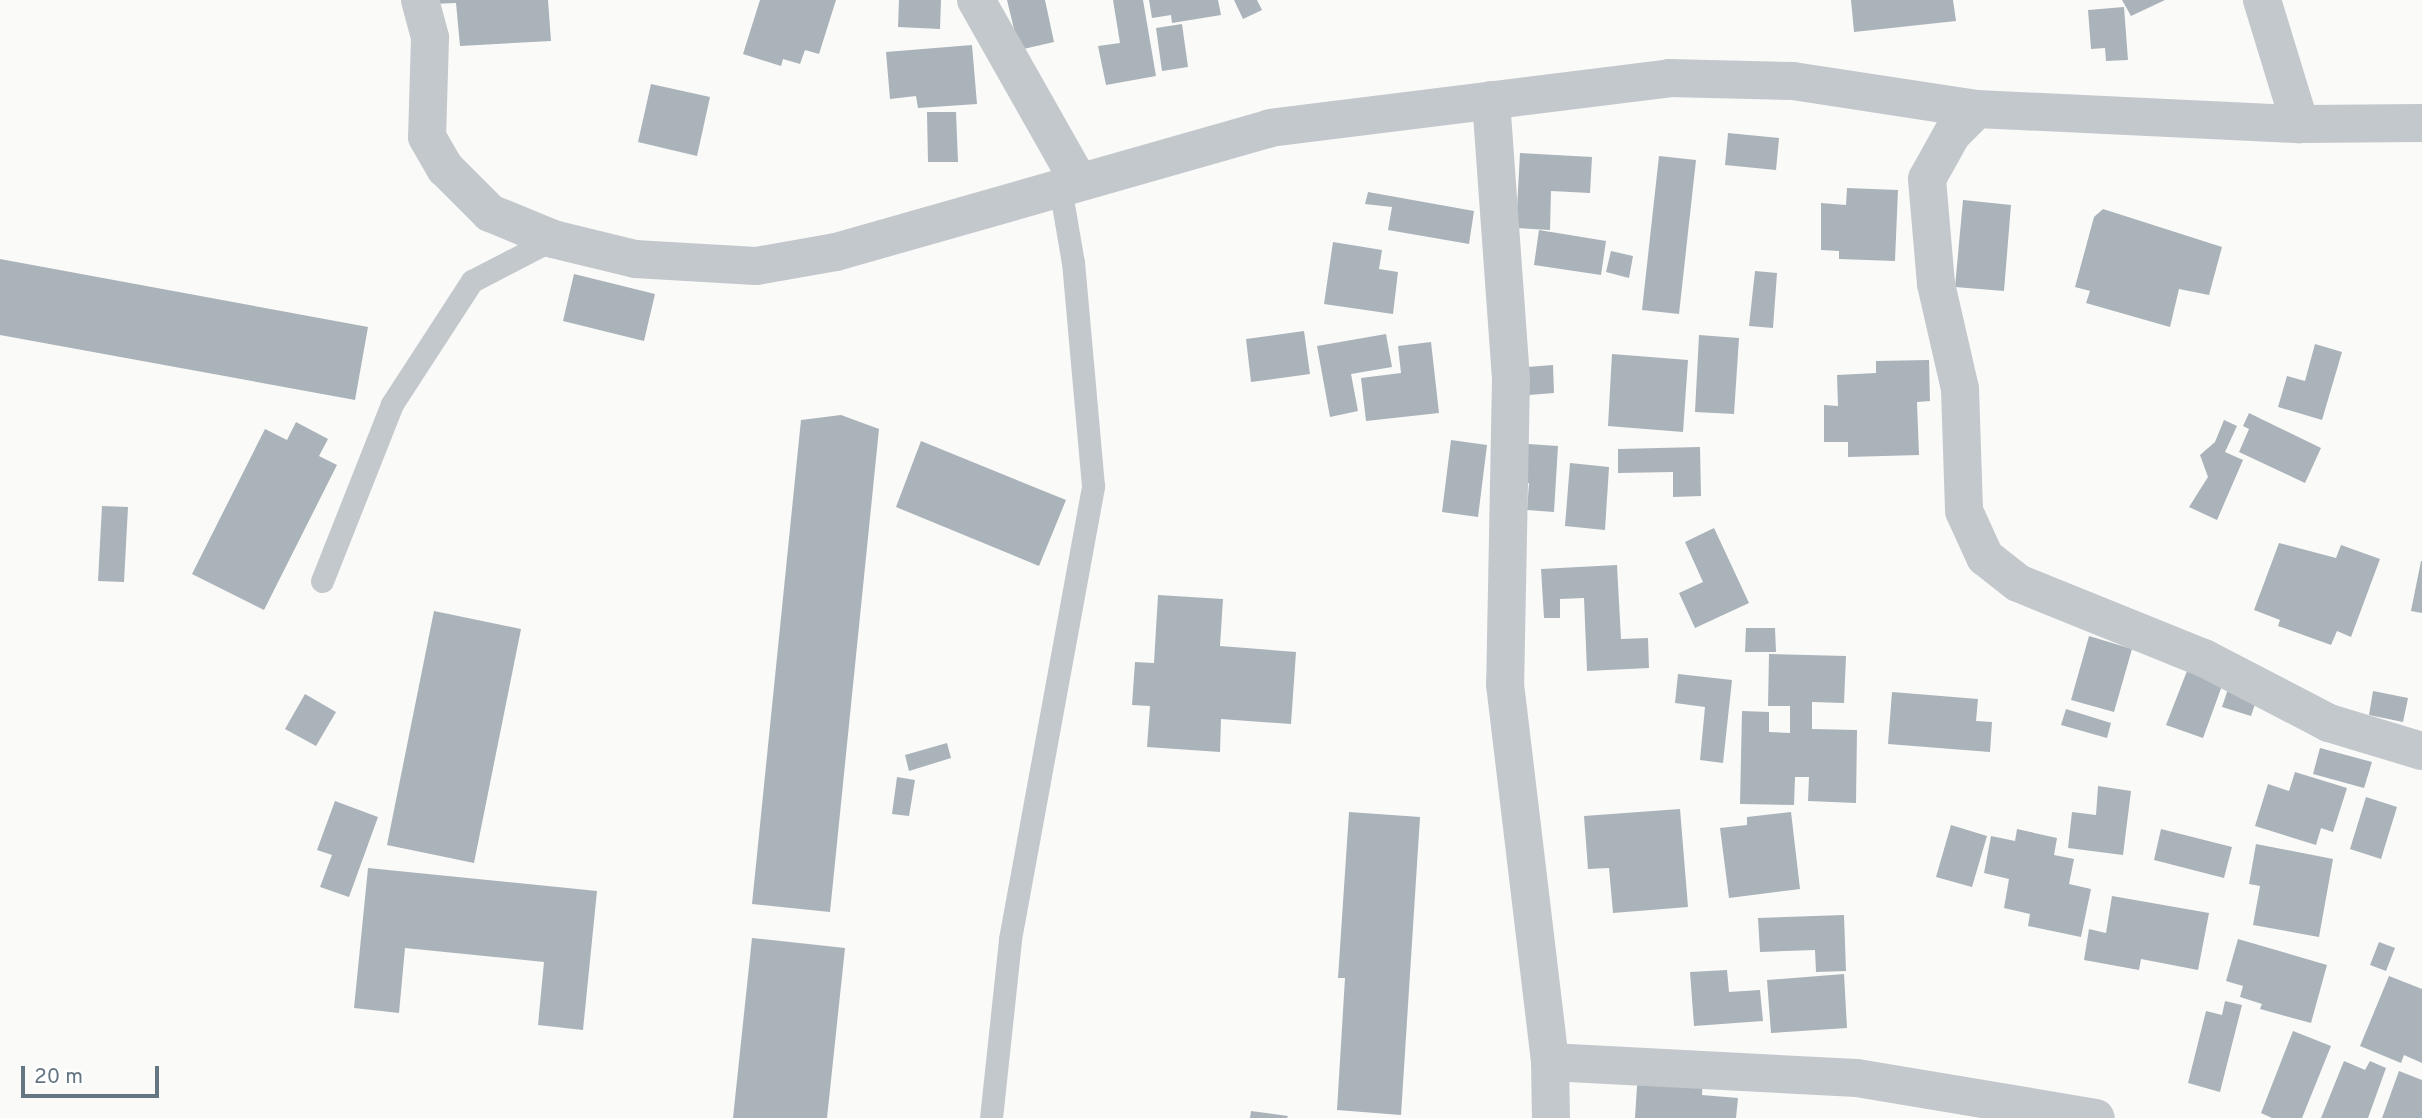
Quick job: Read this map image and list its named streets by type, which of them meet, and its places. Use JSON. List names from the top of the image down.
{
  "scale_bar": "20 m"
}
